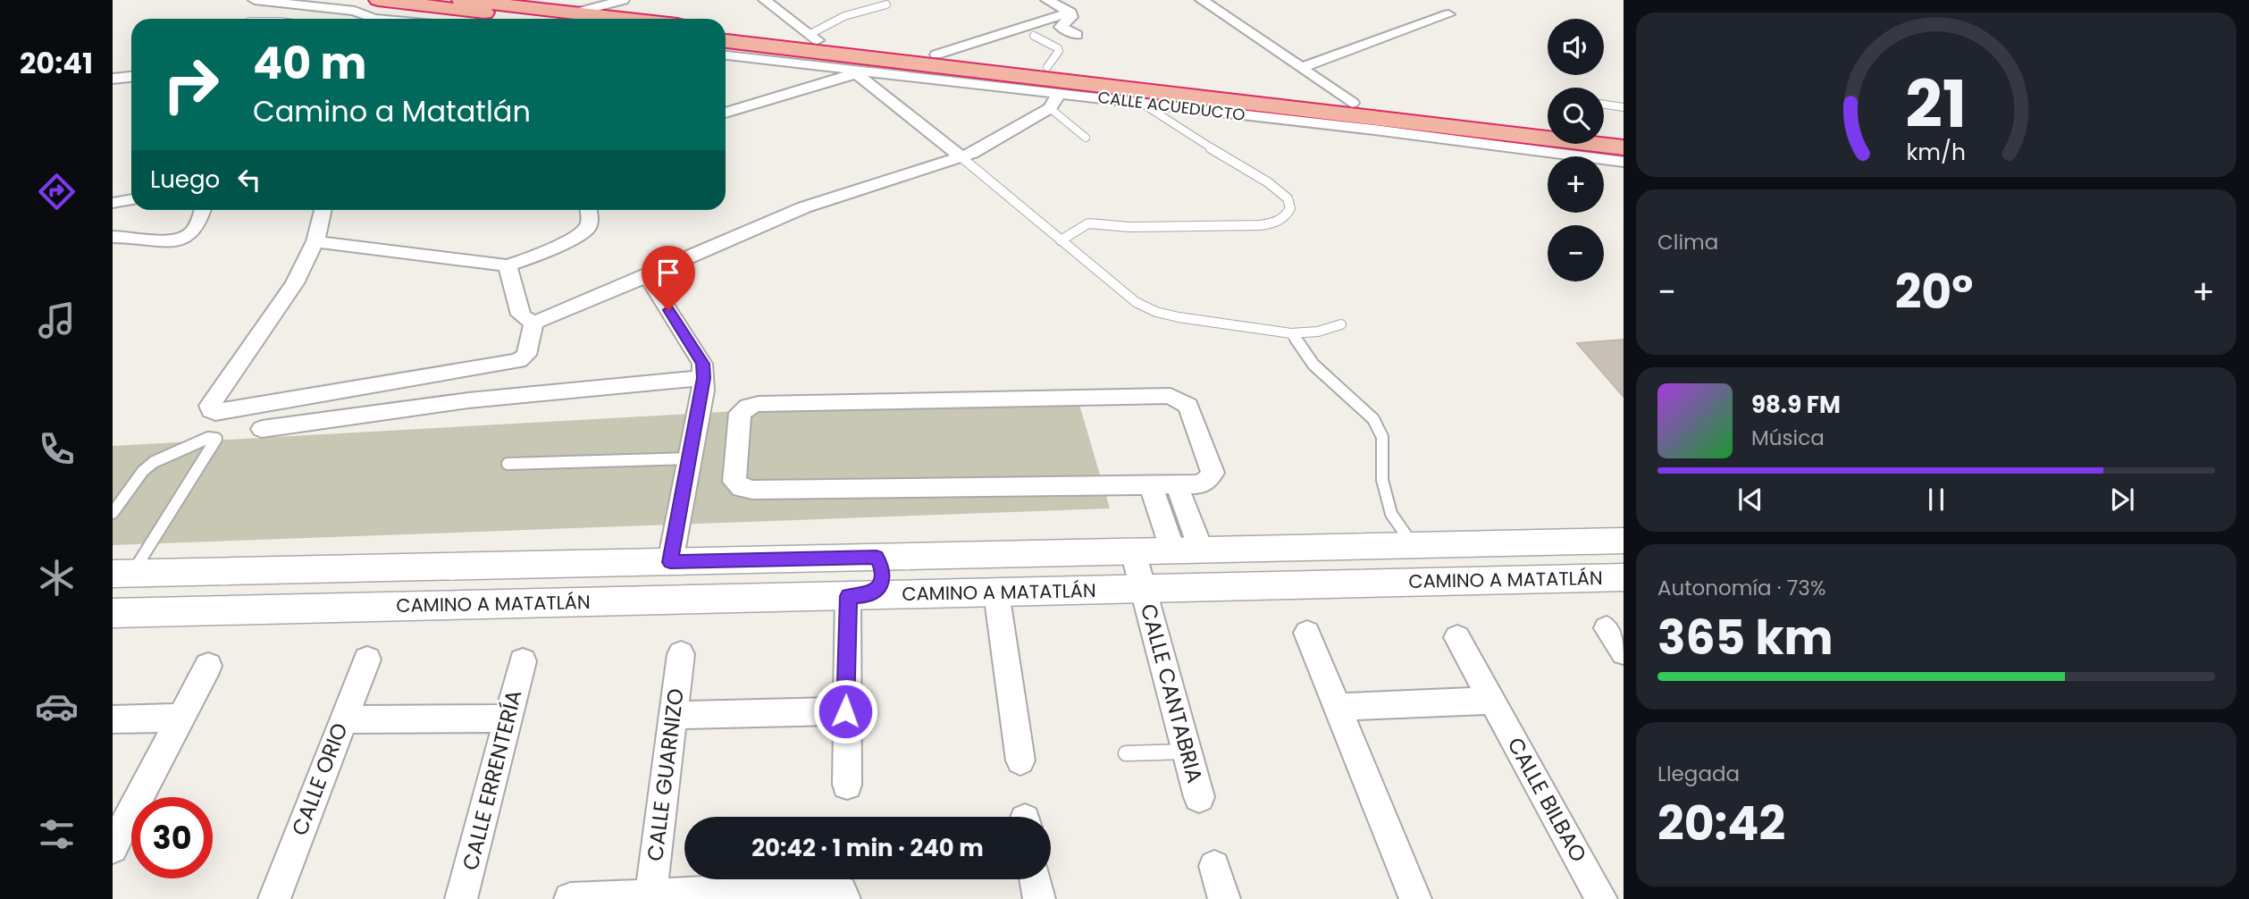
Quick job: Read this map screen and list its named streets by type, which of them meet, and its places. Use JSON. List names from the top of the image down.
{
  "streets": {
    "street": [
      "CALLE ACUEDUCTO",
      "CAMINO A MATATLÁN",
      "CALLE CANTABRIA",
      "CALLE GUARNIZO",
      "CALLE ORIO",
      "CALLE ERRENTERÍA",
      "CALLE BILBAO"
    ]
  },
  "crossings": [
    ["CAMINO A MATATLÁN", "CALLE CANTABRIA"]
  ],
  "page": {
    "tabs": "20:41",
    "map_buttons": ["+", "−"],
    "turn": ["40 m", "Camino a Matatlán"],
    "then": "Luego",
    "tile": [
      "Clima",
      ["Autonomía · 73%", "365 km"],
      ["Llegada", "20:42"]
    ],
    "heat": ["−", "20°", "+"],
    "song": ["98.9 FM", "Música"],
    "limit": "30",
    "trip": "20:42 · 1 min · 240 m",
    "gauge": ["21", "km/h"]
  }
}
